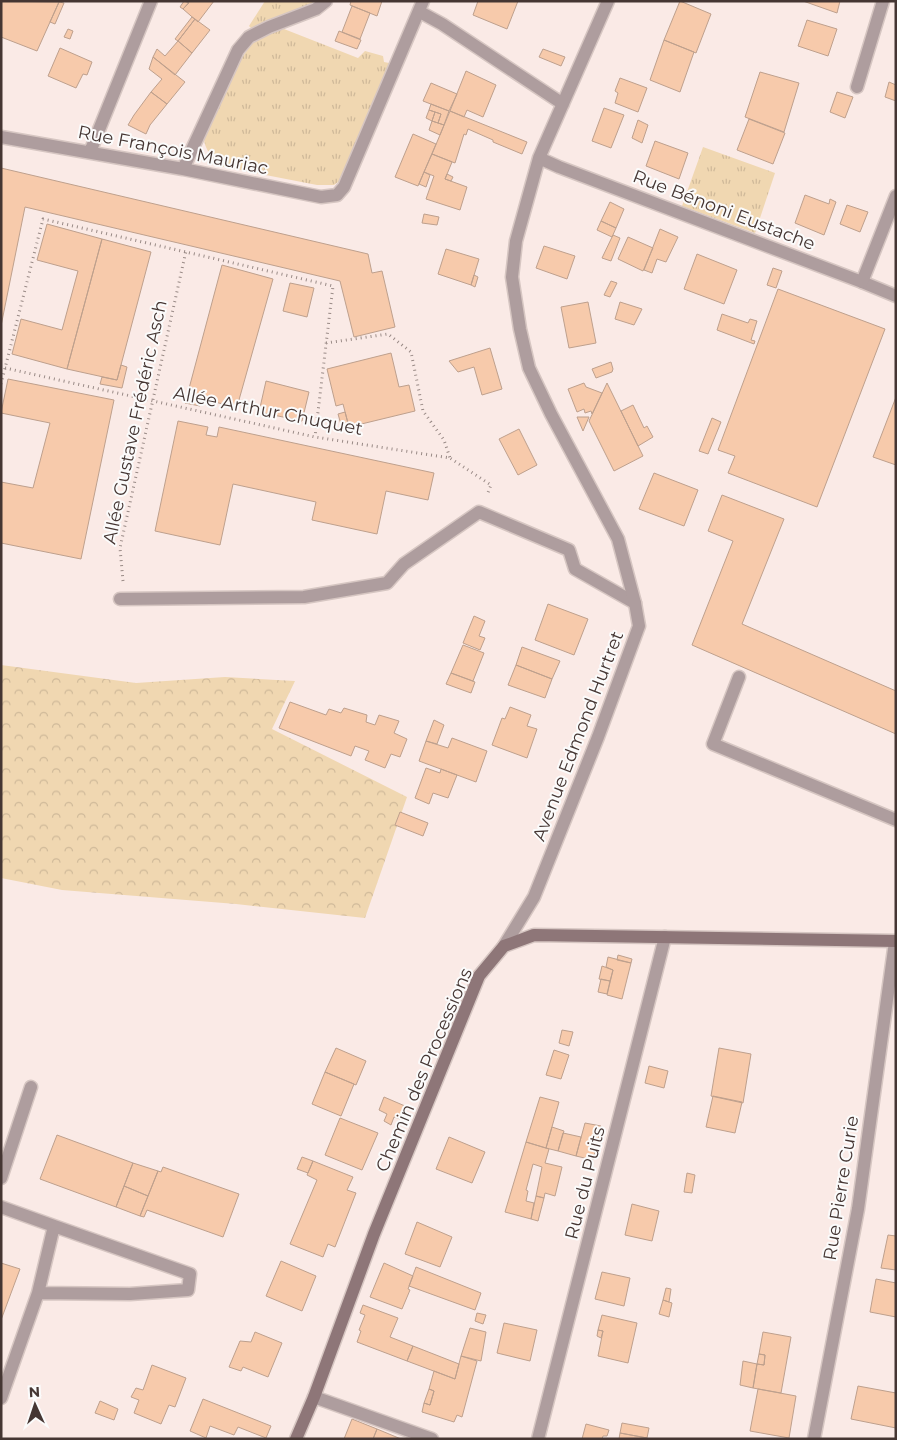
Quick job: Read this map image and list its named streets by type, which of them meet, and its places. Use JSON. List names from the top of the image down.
{
  "streets": {
    "street": [
      "Rue François Mauriac",
      "Rue Bénoni Eustache",
      "Avenue Edmond Hurtret",
      "Chemin des Processions",
      "Rue du Puits",
      "Rue Pierre Curie"
    ],
    "path": ["Allée Arthur Chuquet", "Allée Gustave Frédéric Asch"]
  },
  "crossings": [
    ["Rue Bénoni Eustache", "Avenue Edmond Hurtret"],
    ["Allée Arthur Chuquet", "Allée Gustave Frédéric Asch"],
    ["Avenue Edmond Hurtret", "Chemin des Processions"]
  ],
  "north": "top"
}
